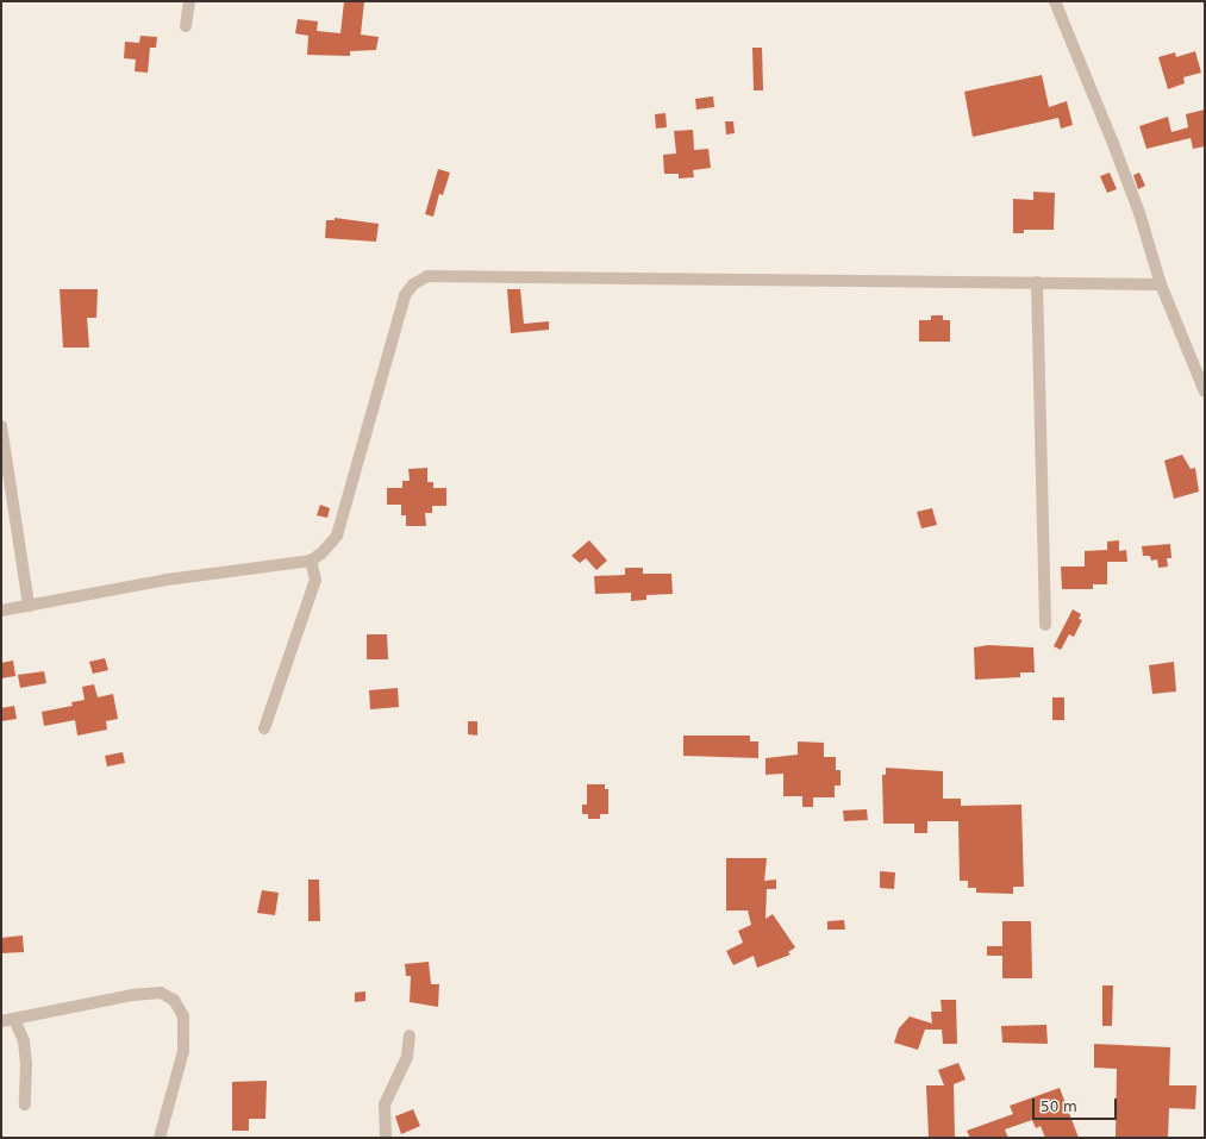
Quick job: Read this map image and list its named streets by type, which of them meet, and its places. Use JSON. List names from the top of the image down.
{
  "scale_bar": "50 m"
}
